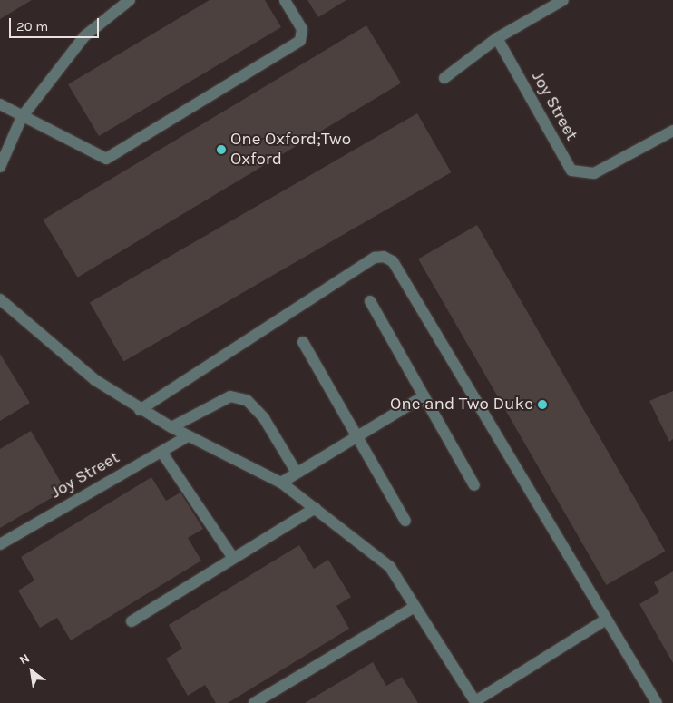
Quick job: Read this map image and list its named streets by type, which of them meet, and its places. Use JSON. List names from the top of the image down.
{
  "streets": {
    "street": ["Joy Street"]
  },
  "places": ["One Oxford;Two Oxford", "One and Two Duke"],
  "scale_bar": "20 m",
  "north": "top left"
}
